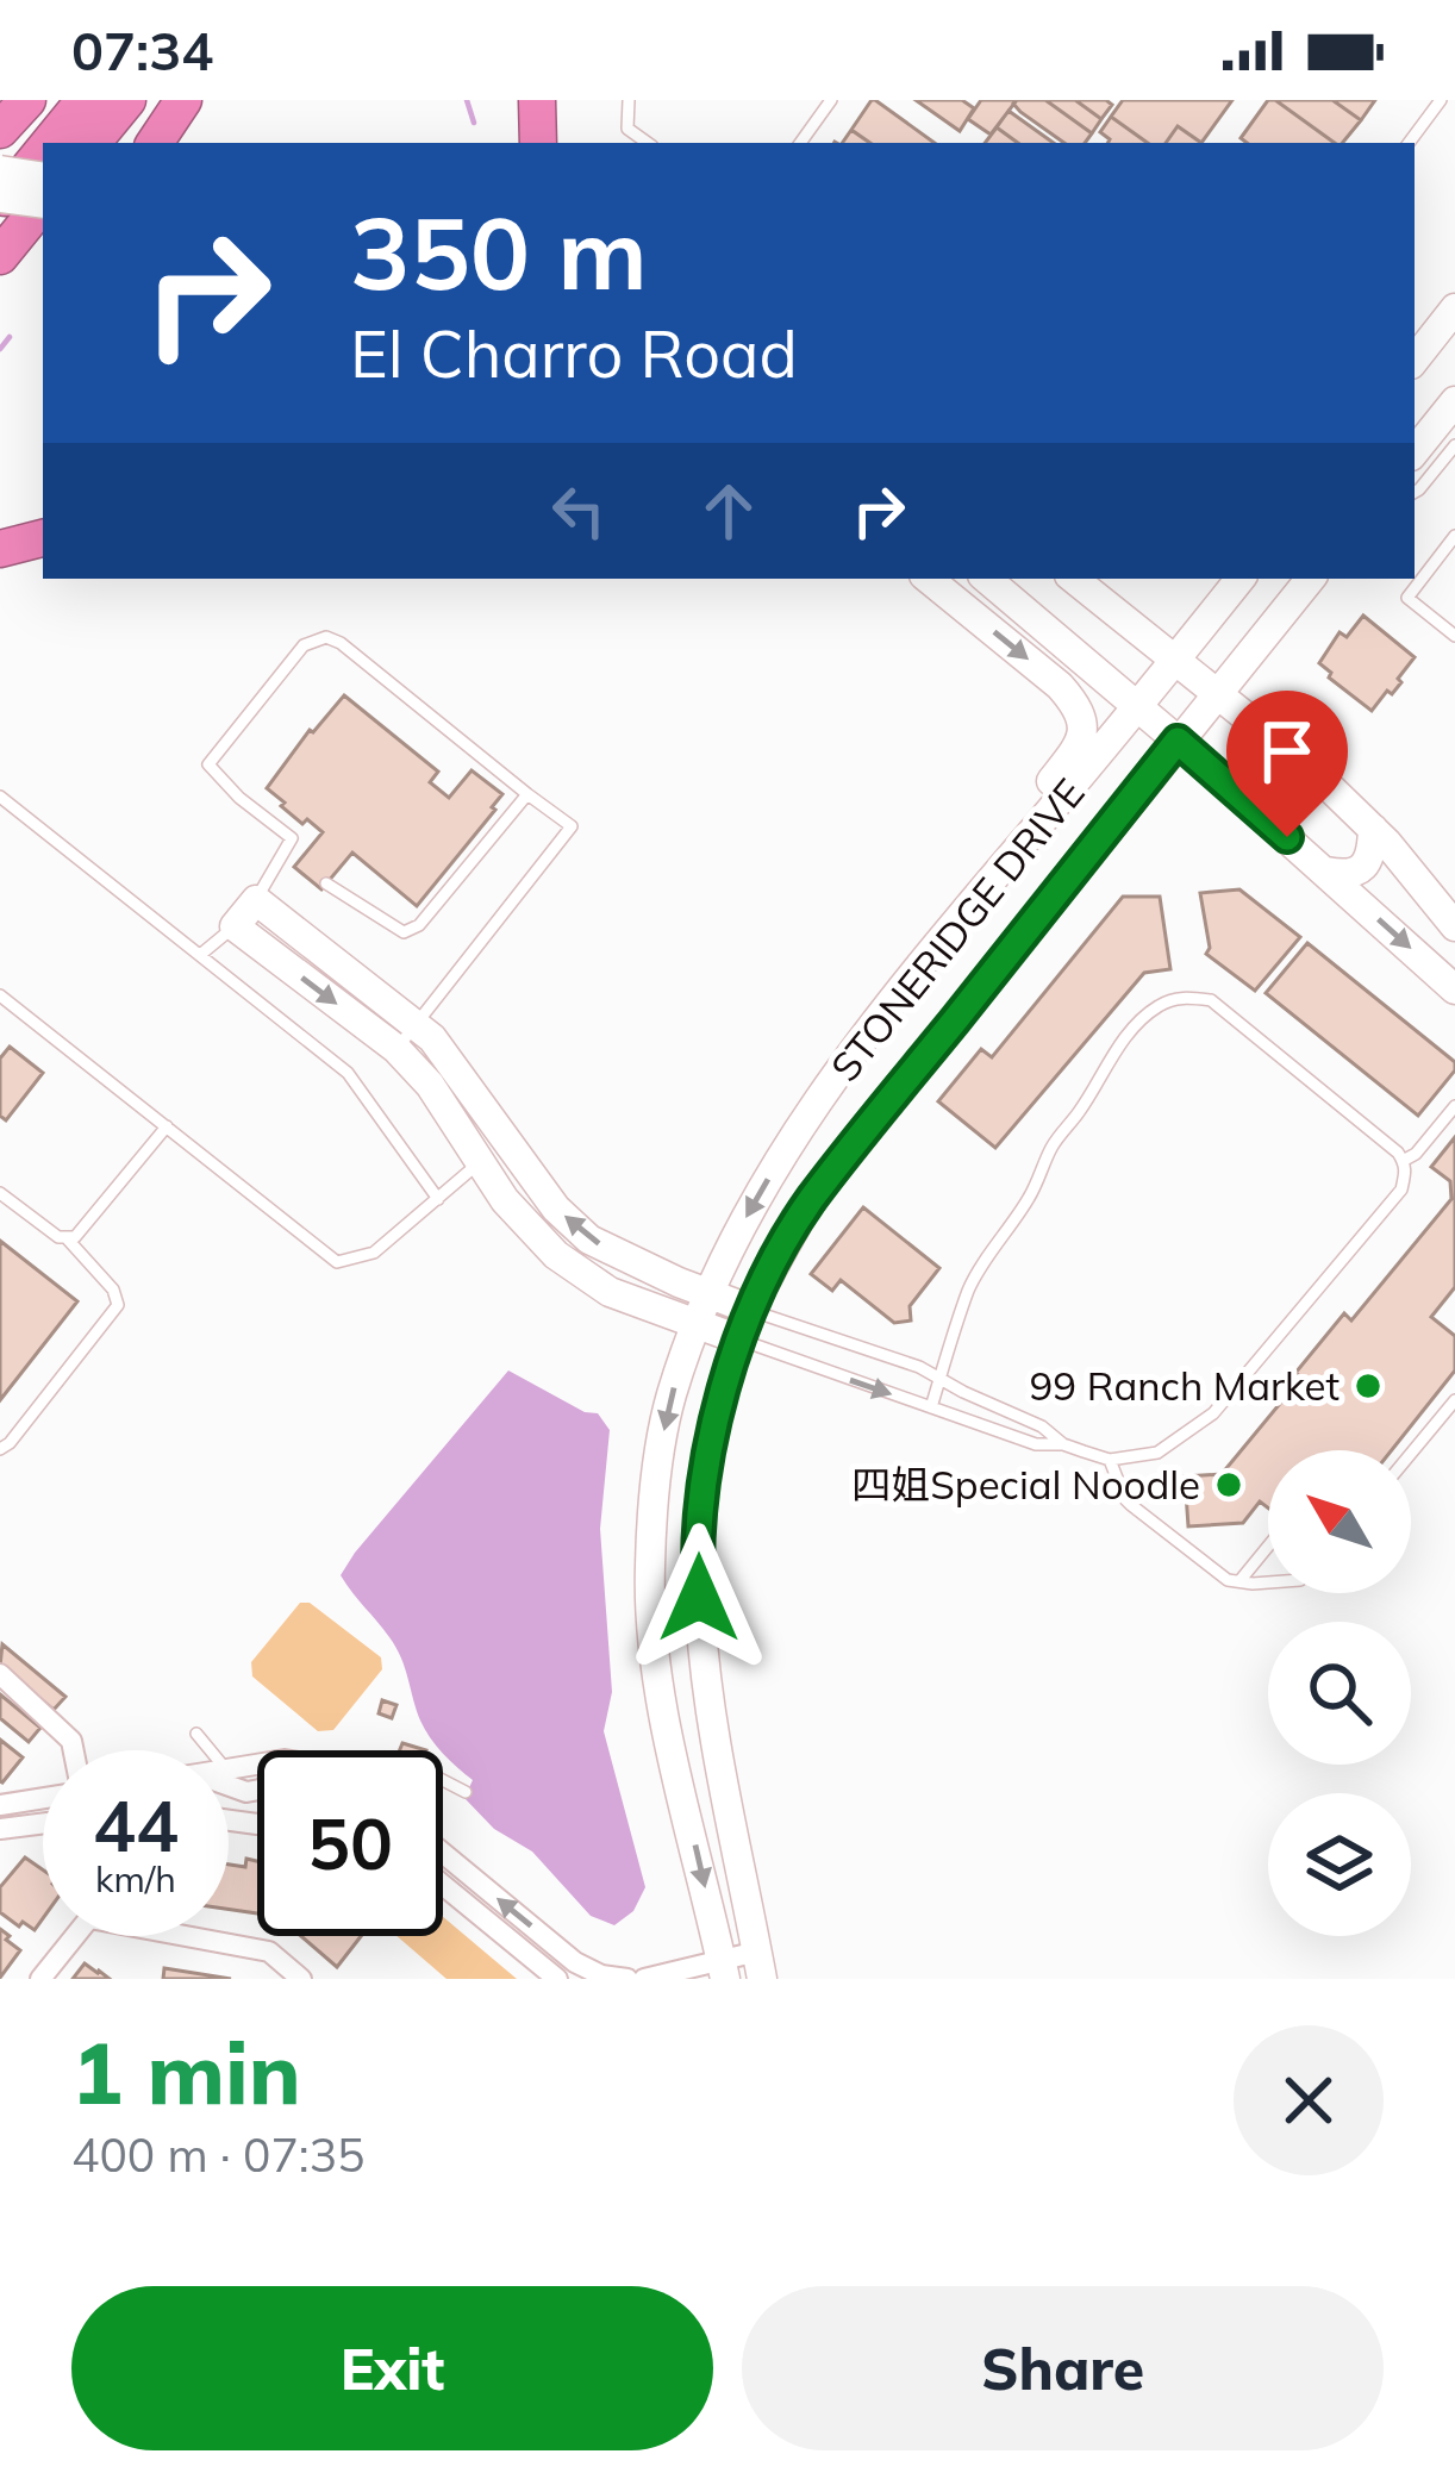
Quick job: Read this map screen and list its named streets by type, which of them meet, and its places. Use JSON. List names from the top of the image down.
{
  "streets": {
    "main road": ["STONERIDGE DRIVE"]
  },
  "places": ["99 Ranch Market", "四姐Special Noodle"],
  "north": "top left",
  "page": {
    "status": "07:34",
    "turn": ["350 m", "El Charro Road"],
    "speed": "44 km/h",
    "limit": "50",
    "heading": ["1 min", "400 m · 07:35"],
    "buttons": ["Exit", "Share"]
  }
}
